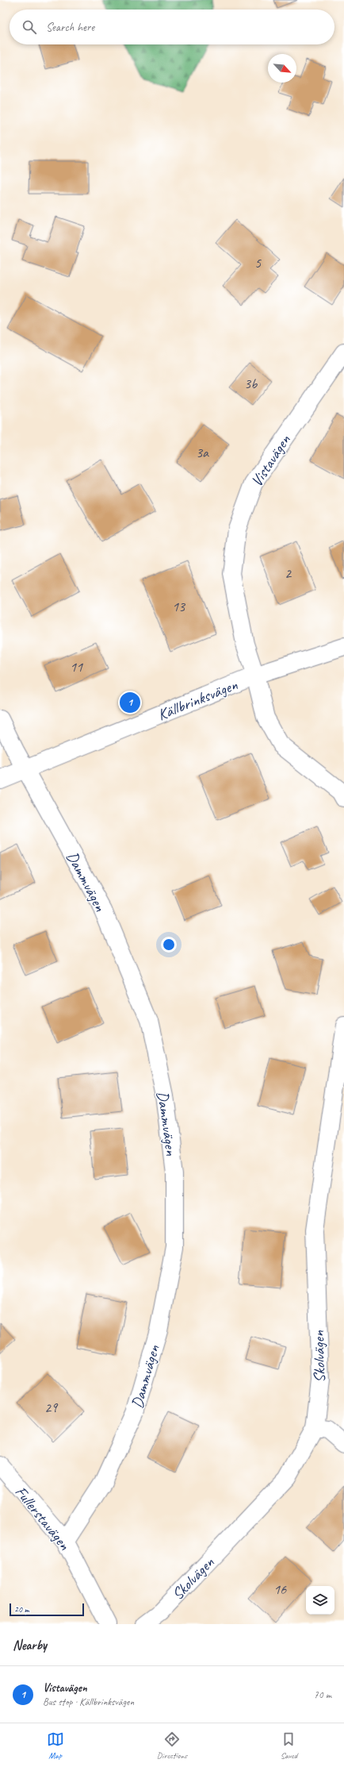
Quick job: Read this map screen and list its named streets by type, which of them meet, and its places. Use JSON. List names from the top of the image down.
{
  "streets": {
    "street": [
      "Vistavägen",
      "Källbrinksvägen",
      "Dammvägen",
      "Skolvägen",
      "Fullerstavägen"
    ]
  },
  "crossings": [
    ["Vistavägen", "Källbrinksvägen"],
    ["Källbrinksvägen", "Dammvägen"],
    ["Dammvägen", "Fullerstavägen"]
  ],
  "house_numbers": [
    "5",
    "3b",
    "3a",
    "2",
    "13",
    "11",
    "29",
    "16"
  ],
  "scale_bar": "20 m",
  "north": "bottom right",
  "page": {
    "search": "Search here",
    "pins": "1",
    "scale": "20 m",
    "heading": "Nearby",
    "list": [
      {
        "mark": "1",
        "name": "Vistavägen",
        "note": "Bus stop · Källbrinksvägen",
        "value": "70 m"
      }
    ],
    "nav": ["Map", "Directions", "Saved"]
  }
}
